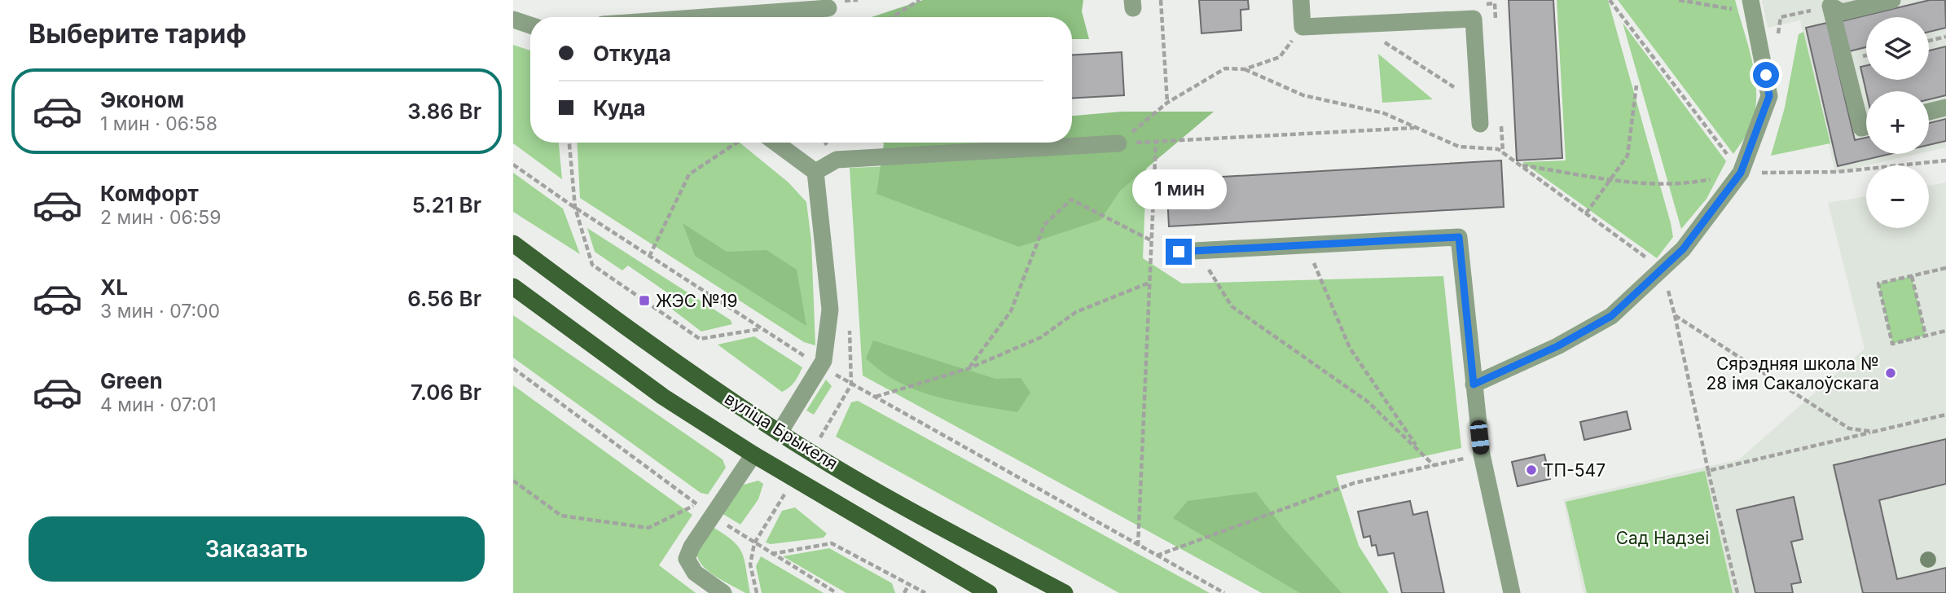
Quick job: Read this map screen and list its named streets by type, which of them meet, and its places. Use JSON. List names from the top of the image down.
{
  "streets": {
    "main road": ["вуліца Брыкеля"]
  },
  "parks": ["Сад Надзеі"],
  "places": {
    "transit": ["ЖЭС №19"],
    "other": ["Сярэдняя школа № 28 імя Сакалоўскага", "ТП-547"]
  },
  "page": {
    "heading": "Выберите тариф",
    "map_buttons": ["+", "−"],
    "banner": ["Откуда", "Куда"],
    "list": [
      {
        "name": "Эконом",
        "note": "1 мин · 06:58",
        "value": "3.86 Br"
      },
      {
        "name": "Комфорт",
        "note": "2 мин · 06:59",
        "value": "5.21 Br"
      },
      {
        "name": "XL",
        "note": "3 мин · 07:00",
        "value": "6.56 Br"
      },
      {
        "name": "Green",
        "note": "4 мин · 07:01",
        "value": "7.06 Br"
      }
    ],
    "bubble": "1 мин",
    "buttons": "Заказать"
  }
}
